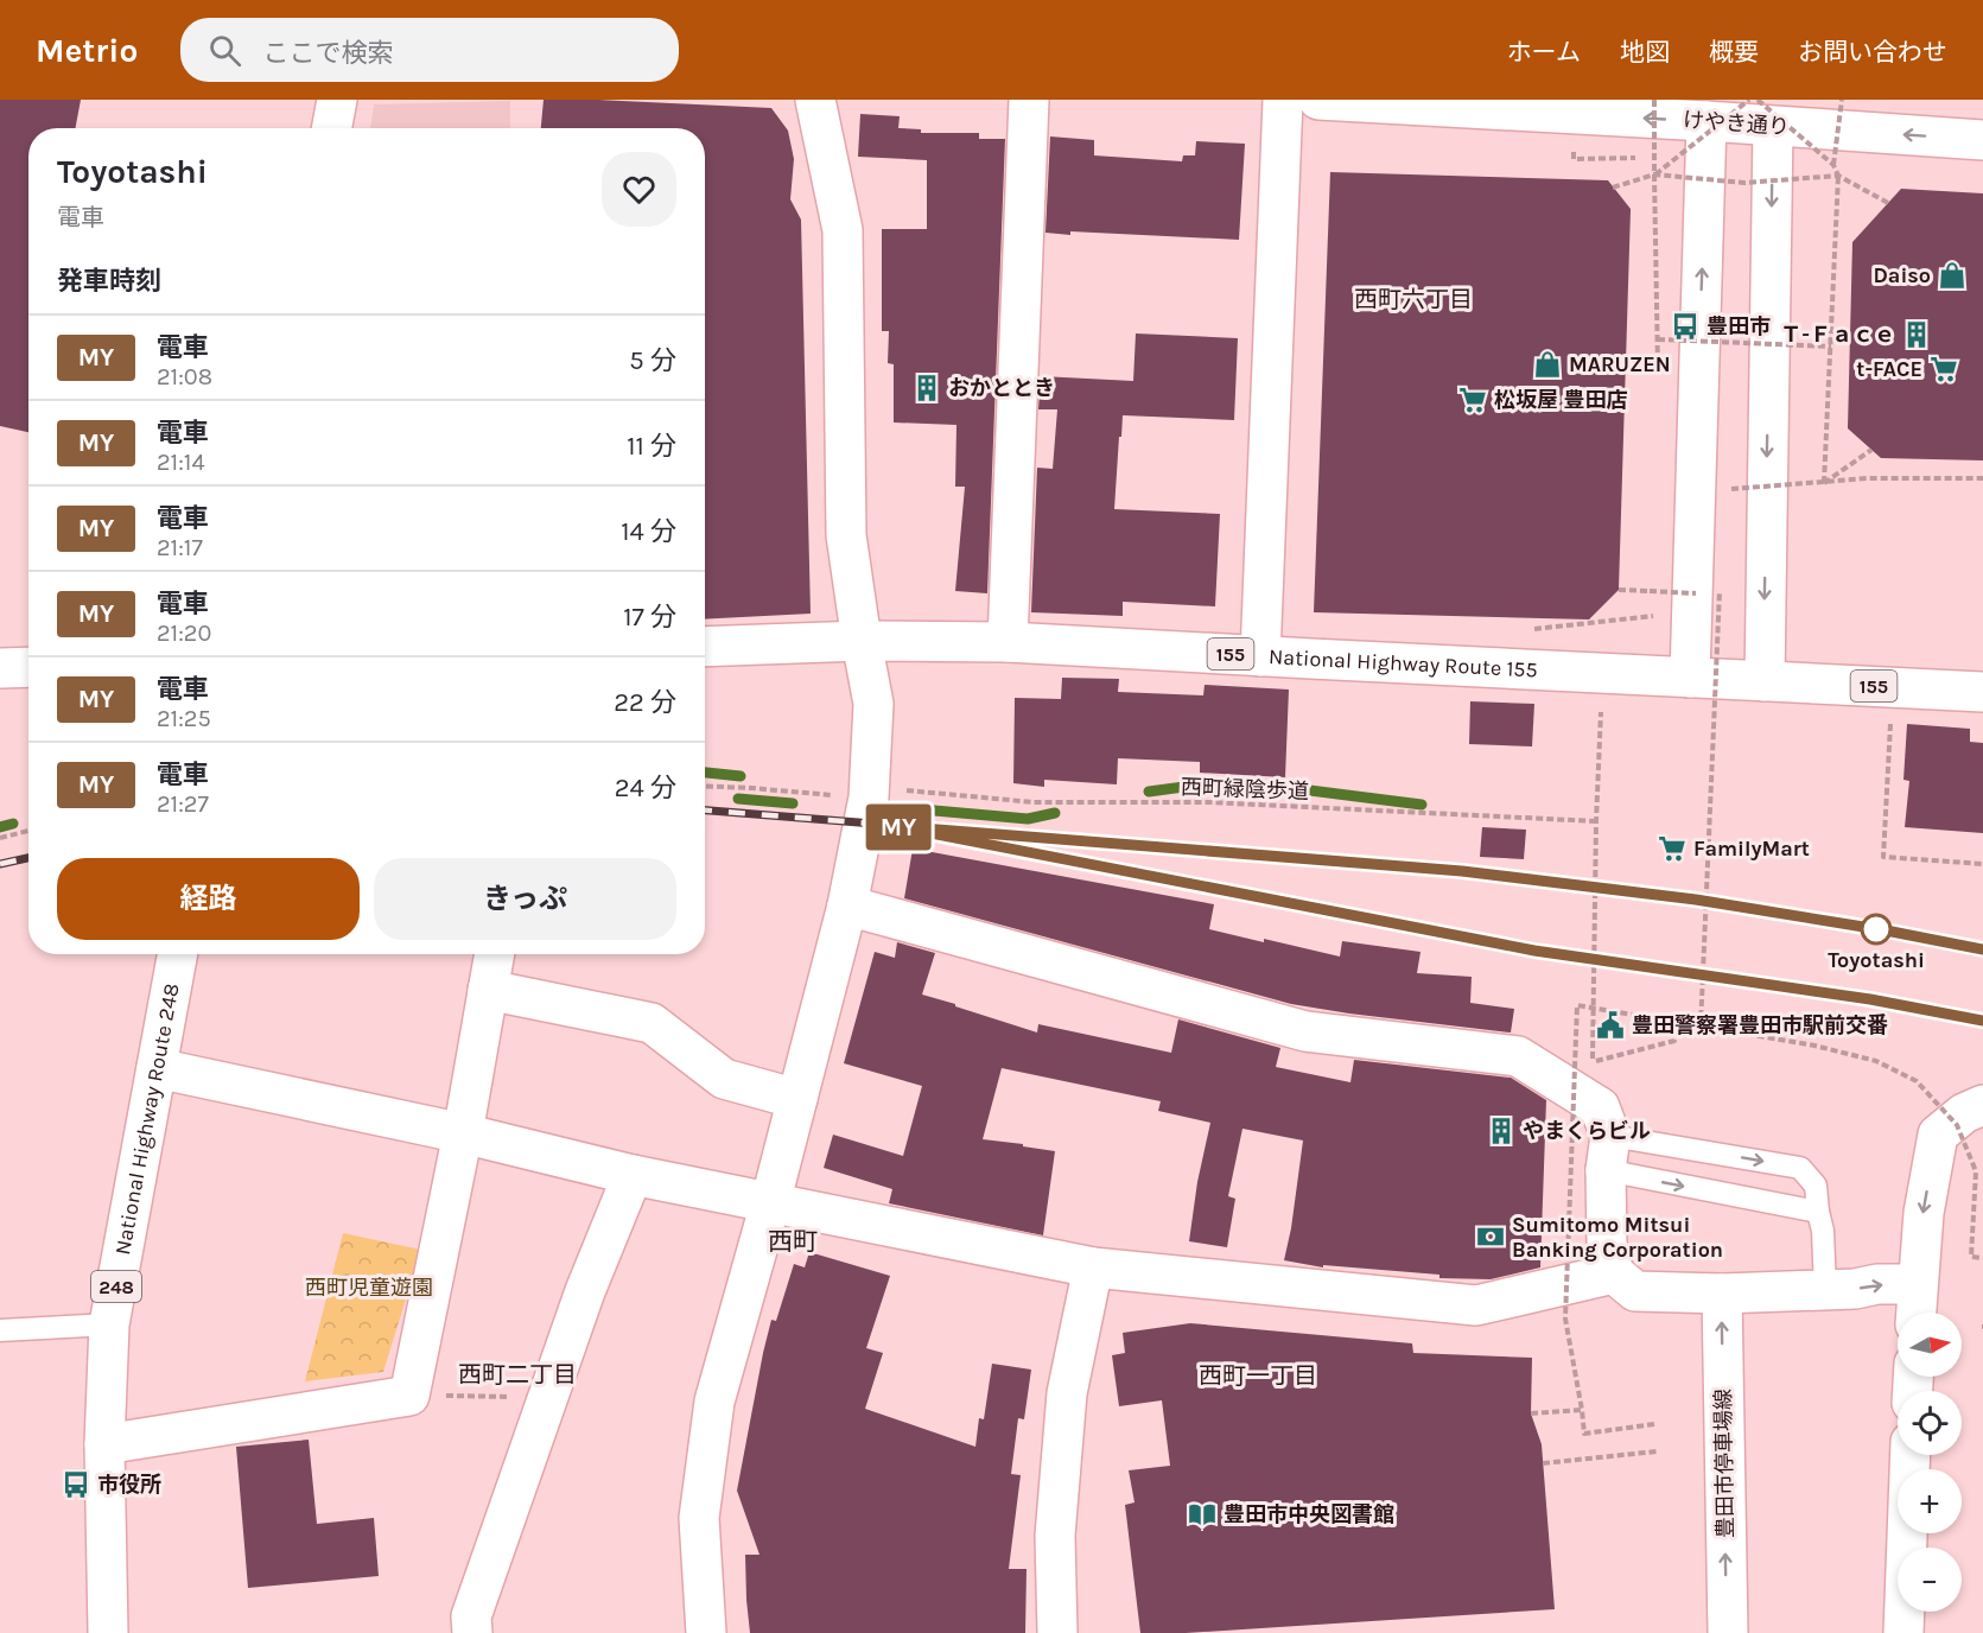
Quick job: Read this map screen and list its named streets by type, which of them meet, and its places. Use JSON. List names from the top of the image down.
{
  "streets": {
    "main road": [
      "けやき通り",
      "155",
      "National Highway Route 155",
      "National Highway Route 248",
      "248",
      "豊田市停車場線"
    ],
    "path": ["西町緑陰歩道"]
  },
  "one_way": ["けやき通り"],
  "districts": [
    "西町六丁目",
    "西町",
    "西町二丁目",
    "西町一丁目"
  ],
  "parks": ["西町児童遊園"],
  "places": {
    "shop": ["Daiso", "MARUZEN"],
    "bus stop": ["豊田市", "市役所"],
    "building": ["Ｔ-Ｆａｃｅ", "おかととき", "やまくらビル"],
    "supermarket": ["t-FACE", "松坂屋 豊田店", "FamilyMart"],
    "other": ["Toyotashi"],
    "public building": ["豊田警察署豊田市駅前交番"],
    "bank": ["Sumitomo Mitsui Banking Corporation"],
    "library": ["豊田市中央図書館"]
  },
  "north": "right",
  "page": {
    "header": "Metrio",
    "search": "ここで検索",
    "nav": [
      "ホーム",
      "地図",
      "概要",
      "お問い合わせ"
    ],
    "on_map": "MY",
    "heading": [
      ["Toyotashi", "電車"],
      "発車時刻"
    ],
    "list": [
      {
        "mark": "MY",
        "name": "電車",
        "note": "21:08",
        "value": "5 分"
      },
      {
        "mark": "MY",
        "name": "電車",
        "note": "21:14",
        "value": "11 分"
      },
      {
        "mark": "MY",
        "name": "電車",
        "note": "21:17",
        "value": "14 分"
      },
      {
        "mark": "MY",
        "name": "電車",
        "note": "21:20",
        "value": "17 分"
      },
      {
        "mark": "MY",
        "name": "電車",
        "note": "21:25",
        "value": "22 分"
      },
      {
        "mark": "MY",
        "name": "電車",
        "note": "21:27",
        "value": "24 分"
      }
    ],
    "buttons": ["経路", "きっぷ"],
    "map_buttons": ["+", "−"]
  }
}
